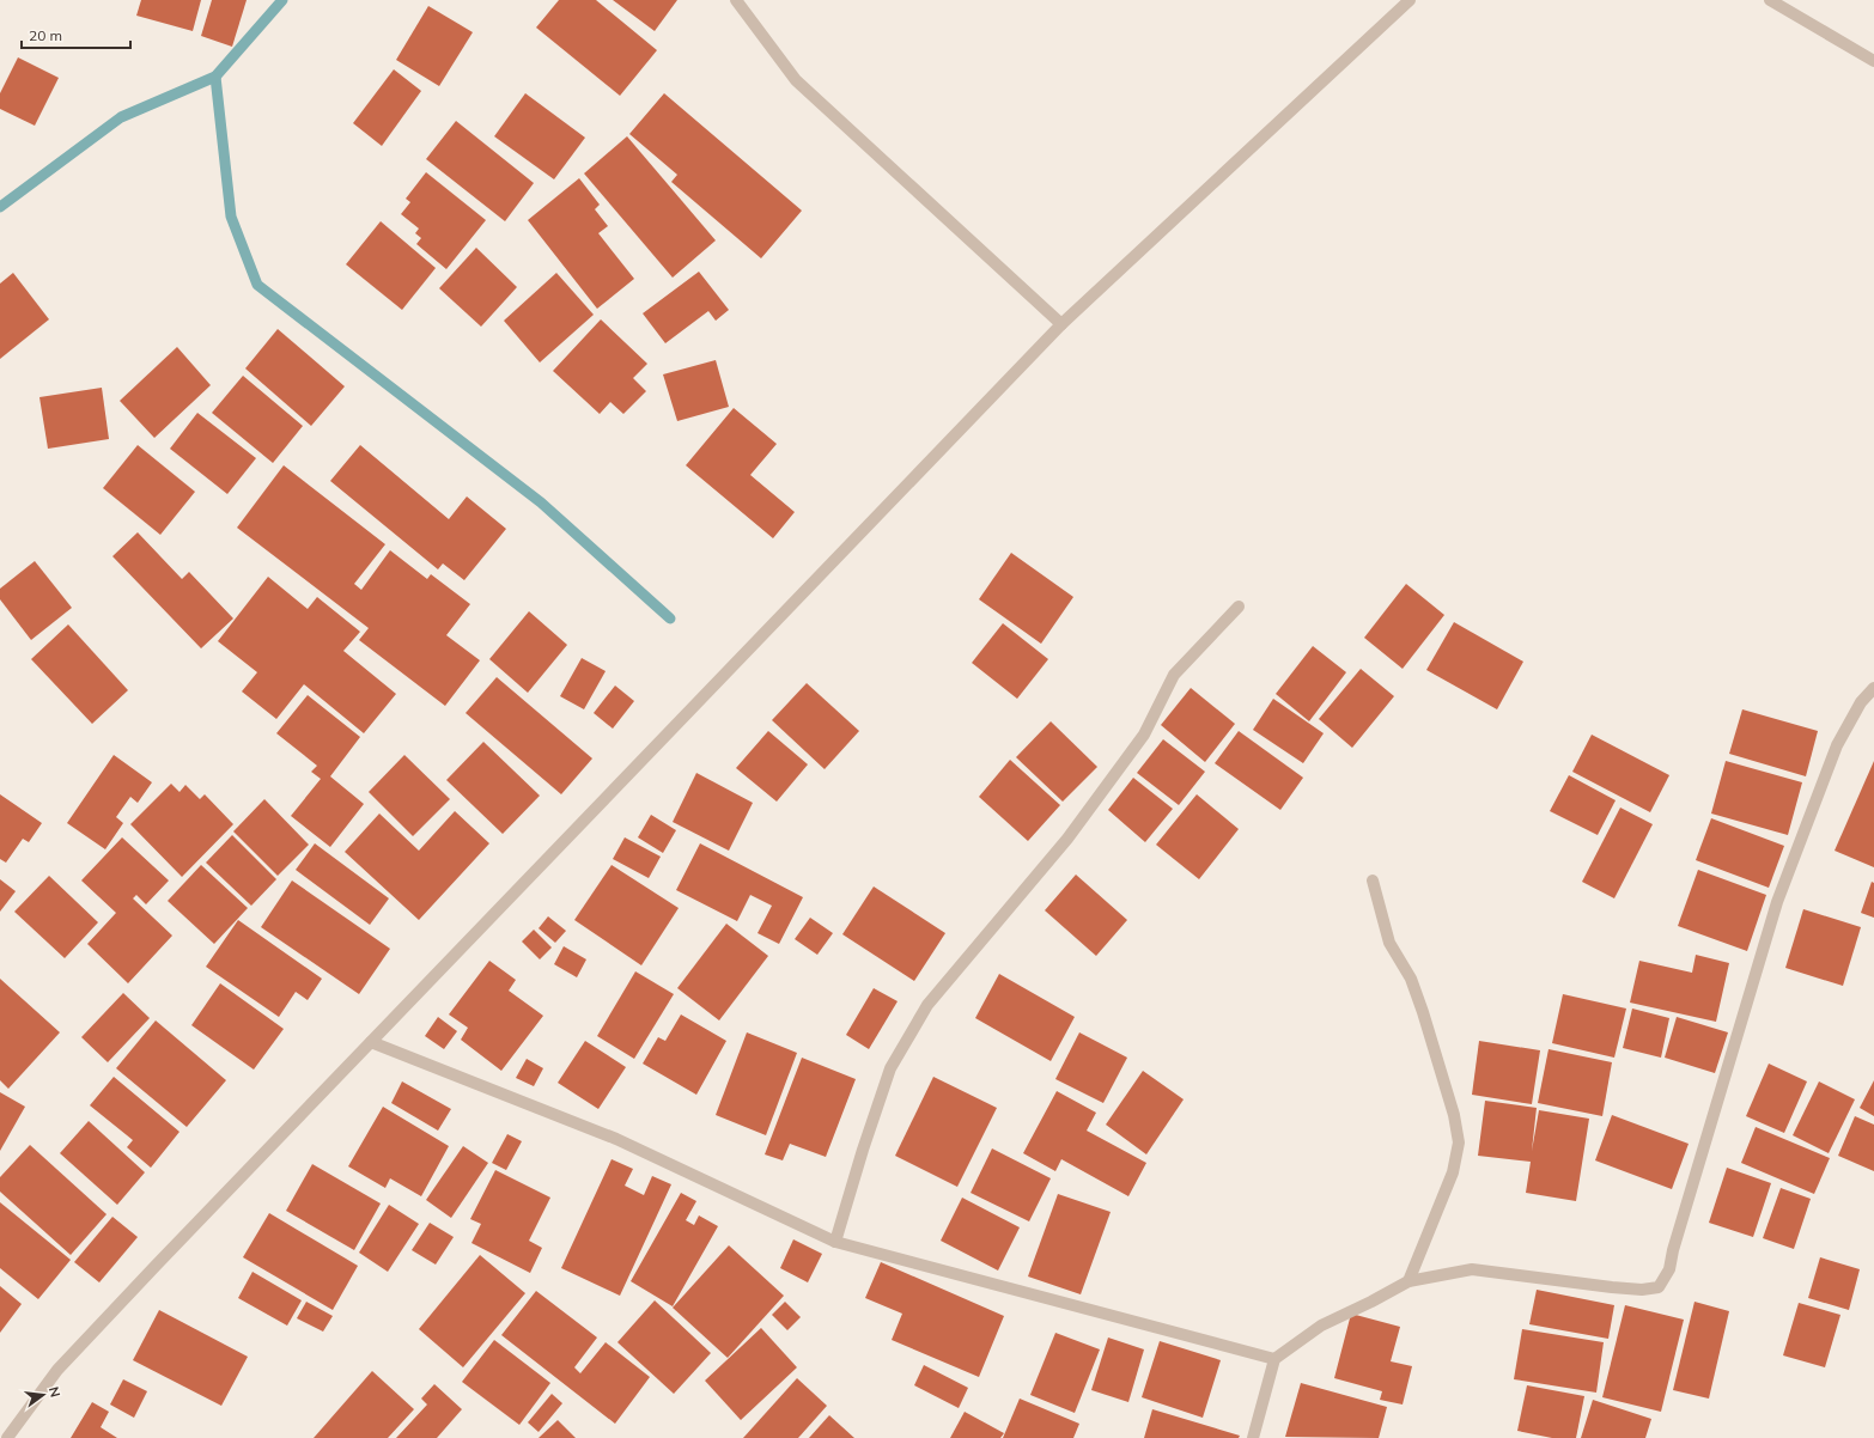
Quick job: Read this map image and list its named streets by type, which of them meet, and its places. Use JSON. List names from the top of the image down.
{
  "scale_bar": "20 m",
  "north": "right"
}
